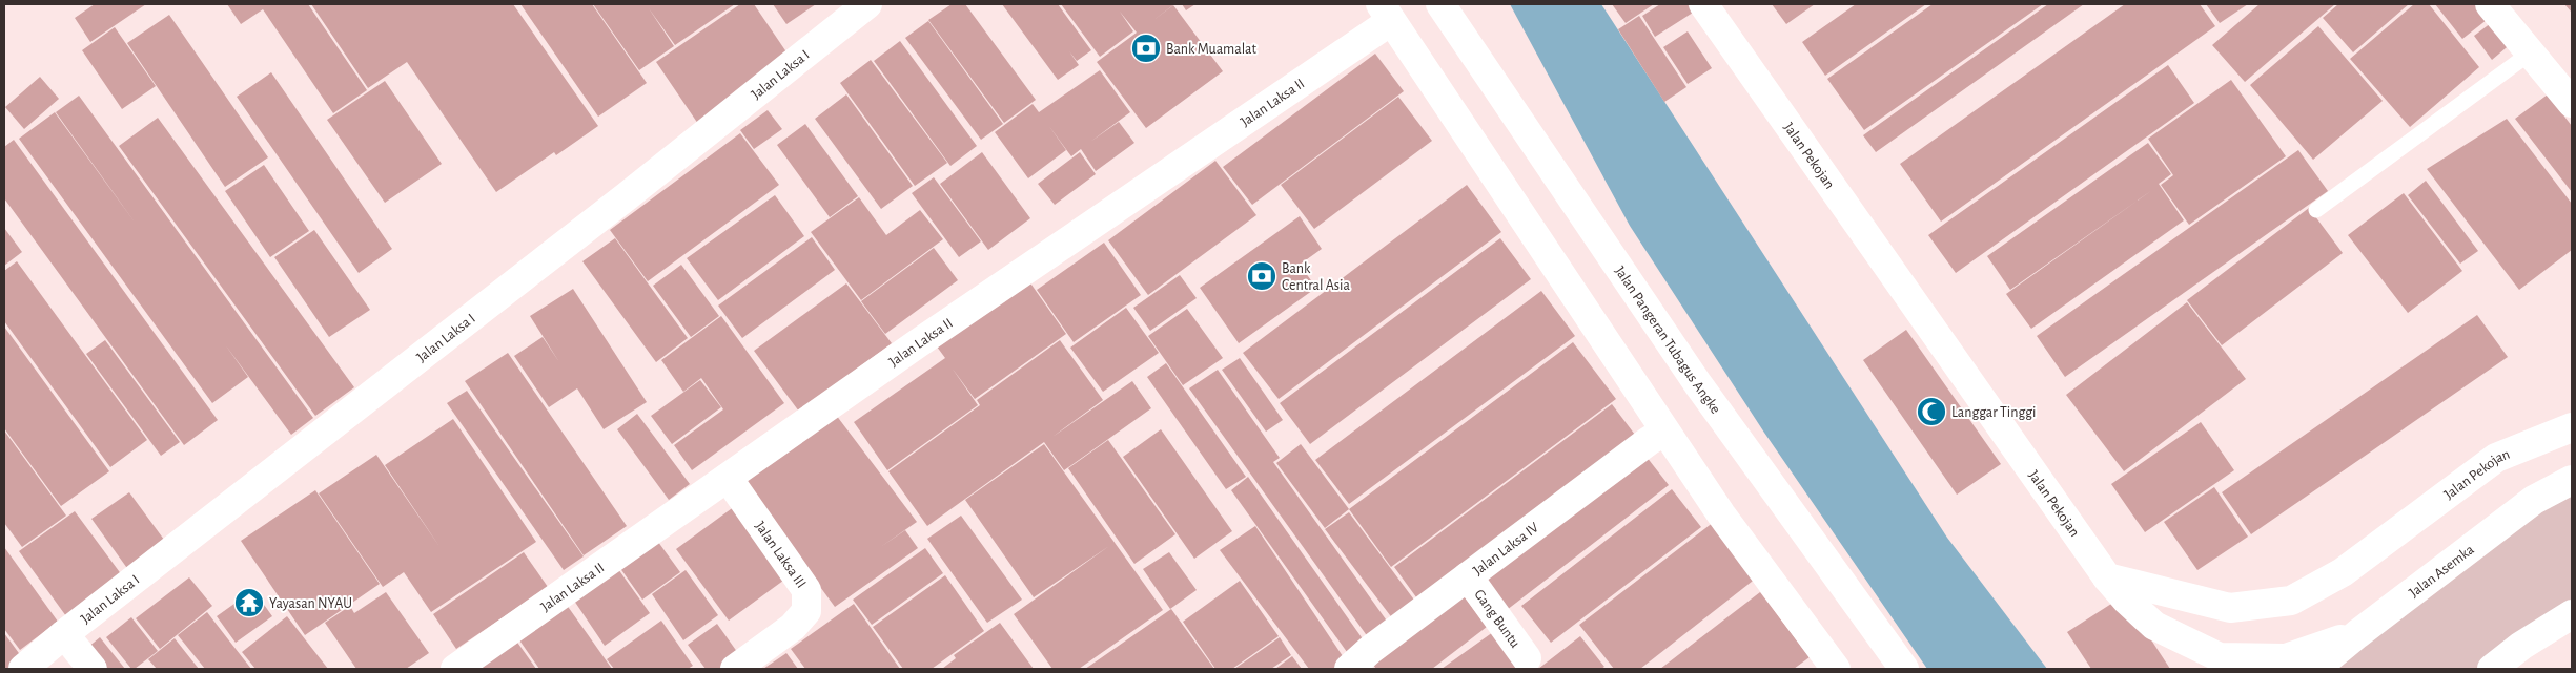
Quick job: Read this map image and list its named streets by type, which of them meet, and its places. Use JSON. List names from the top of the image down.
{
  "streets": {
    "street": [
      "Jalan Laksa I",
      "Jalan Laksa II",
      "Jalan Pekojan",
      "Jalan Pangeran Tubagus Angke",
      "Jalan Laksa IV",
      "Jalan Laksa III",
      "Jalan Asemka",
      "Gang Buntu"
    ]
  },
  "crossings": [
    ["Jalan Laksa II", "Jalan Laksa III"],
    ["Jalan Laksa IV", "Gang Buntu"]
  ],
  "places": {
    "bank": ["Bank Muamalat", "Bank Central Asia"],
    "mosque": ["Langgar Tinggi"],
    "temple": ["Yayasan NYAU"]
  }
}
